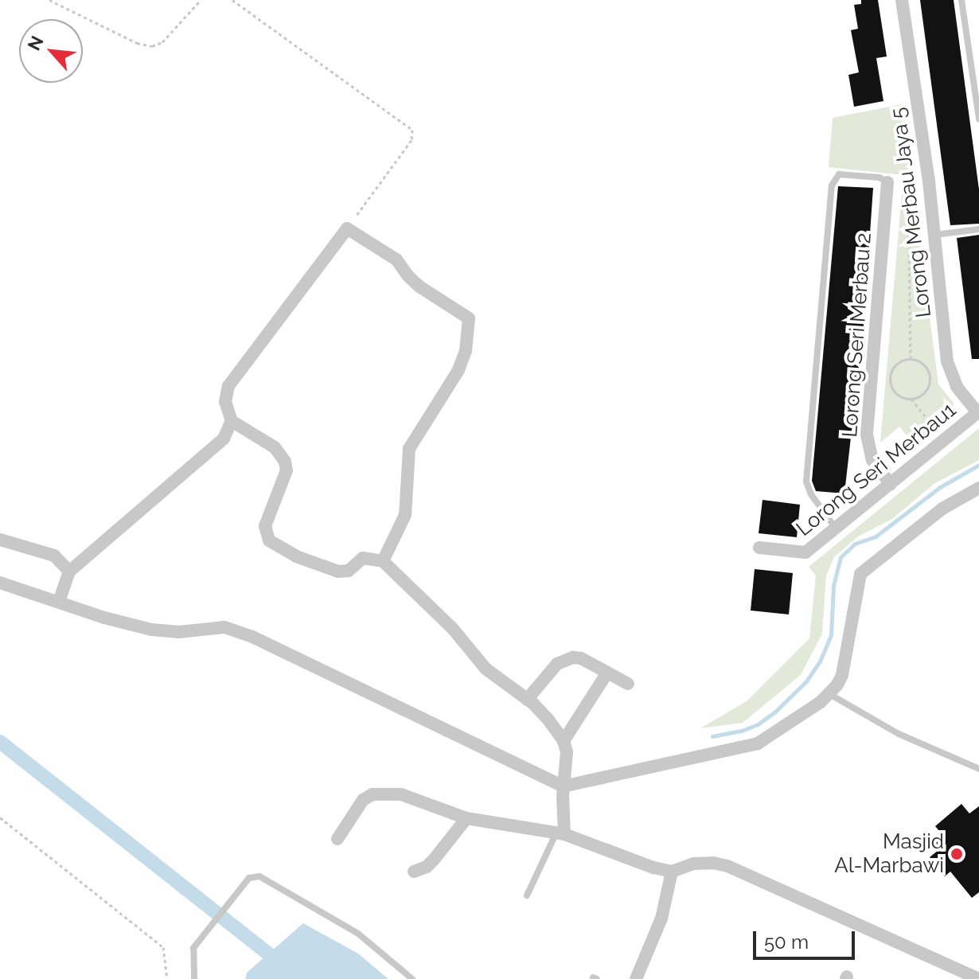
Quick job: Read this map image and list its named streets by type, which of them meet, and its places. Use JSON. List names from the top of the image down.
{
  "streets": {
    "street": ["Lorong Merbau Jaya 5", "Lorong Seri Merbau 2", "Lorong Seri Merbau1"]
  },
  "crossings": [
    ["Lorong Merbau Jaya 5", "Lorong Seri Merbau1"],
    ["Lorong Seri Merbau 2", "Lorong Seri Merbau1"]
  ],
  "places": ["Masjid Al-Marbawi"],
  "scale_bar": "50 m",
  "north": "top left"
}
